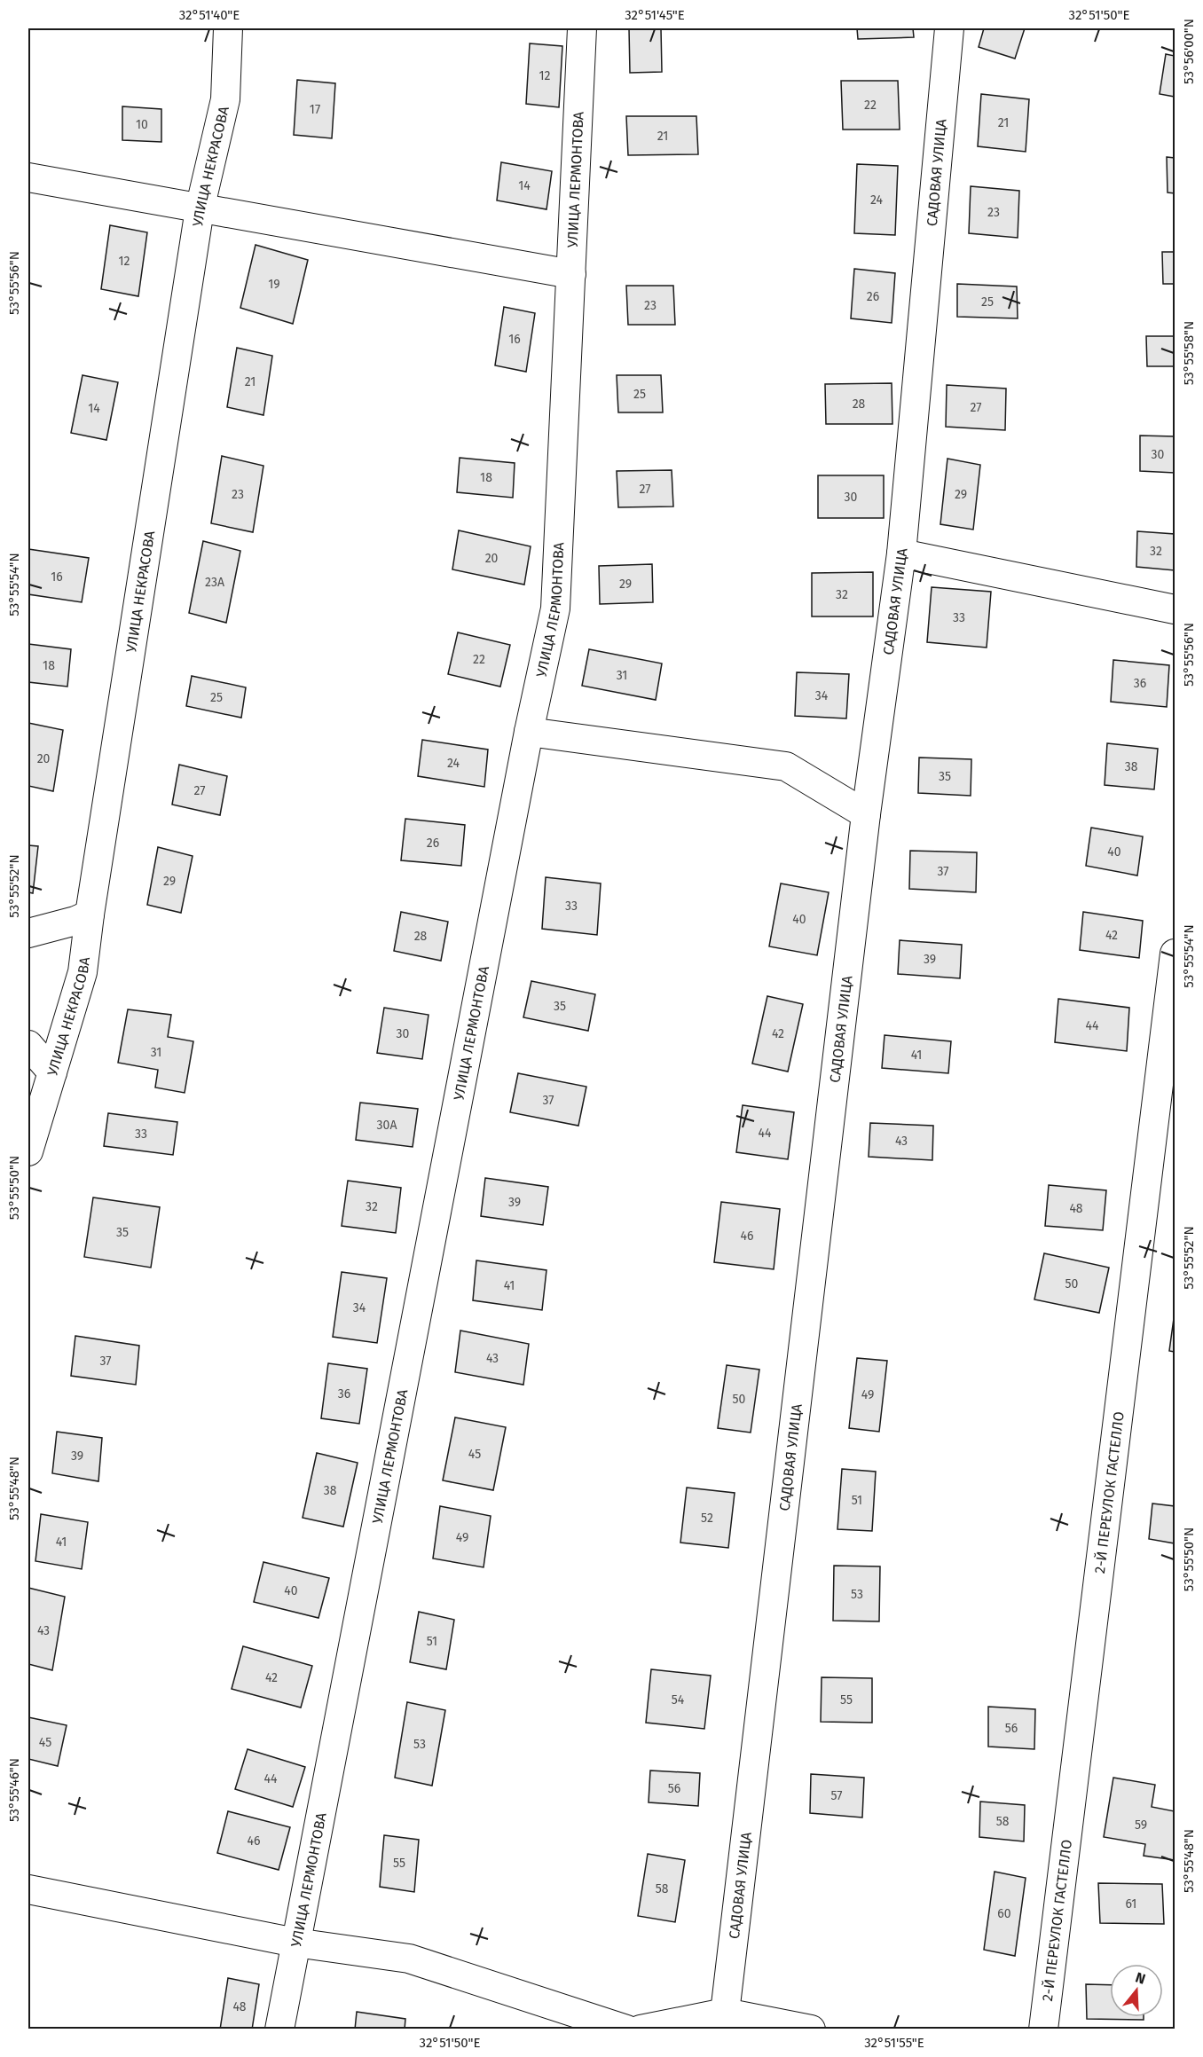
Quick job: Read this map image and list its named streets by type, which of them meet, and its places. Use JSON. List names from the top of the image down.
{
  "streets": {
    "street": [
      "УЛИЦА НЕКРАСОВА",
      "САДОВАЯ УЛИЦА",
      "УЛИЦА ЛЕРМОНТОВА",
      "2-Й ПЕРЕУЛОК ГАСТЕЛЛО"
    ]
  },
  "house_numbers": [
    "12",
    "22",
    "17",
    "21",
    "10",
    "21",
    "14",
    "24",
    "23",
    "12",
    "19",
    "26",
    "25",
    "23",
    "16",
    "21",
    "25",
    "28",
    "27",
    "14",
    "30",
    "18",
    "27",
    "23",
    "29",
    "30",
    "32",
    "20",
    "16",
    "23А",
    "29",
    "32",
    "33",
    "22",
    "18",
    "31",
    "36",
    "34",
    "25",
    "20",
    "24",
    "38",
    "35",
    "27",
    "26",
    "40",
    "37",
    "29",
    "33",
    "40",
    "42",
    "28",
    "39",
    "35",
    "44",
    "30",
    "42",
    "31",
    "41",
    "37",
    "30А",
    "44",
    "33",
    "43",
    "39",
    "32",
    "48",
    "35",
    "46",
    "50",
    "41",
    "34",
    "43",
    "37",
    "36",
    "49",
    "50",
    "45",
    "39",
    "38",
    "51",
    "52",
    "49",
    "41",
    "40",
    "53",
    "43",
    "51",
    "42",
    "54",
    "55",
    "56",
    "45",
    "53",
    "44",
    "56",
    "57",
    "58",
    "59",
    "46",
    "55",
    "58",
    "61",
    "60",
    "48"
  ],
  "north": "top",
  "coordinates": [
    "32°51'40\"E",
    "32°51'45\"E",
    "32°51'50\"E",
    "53°56'00\"N",
    "53°55'56\"N",
    "53°55'58\"N",
    "53°55'54\"N",
    "53°55'52\"N",
    "53°55'50\"N",
    "53°55'48\"N",
    "53°55'46\"N",
    "32°51'55\"E"
  ]
}
